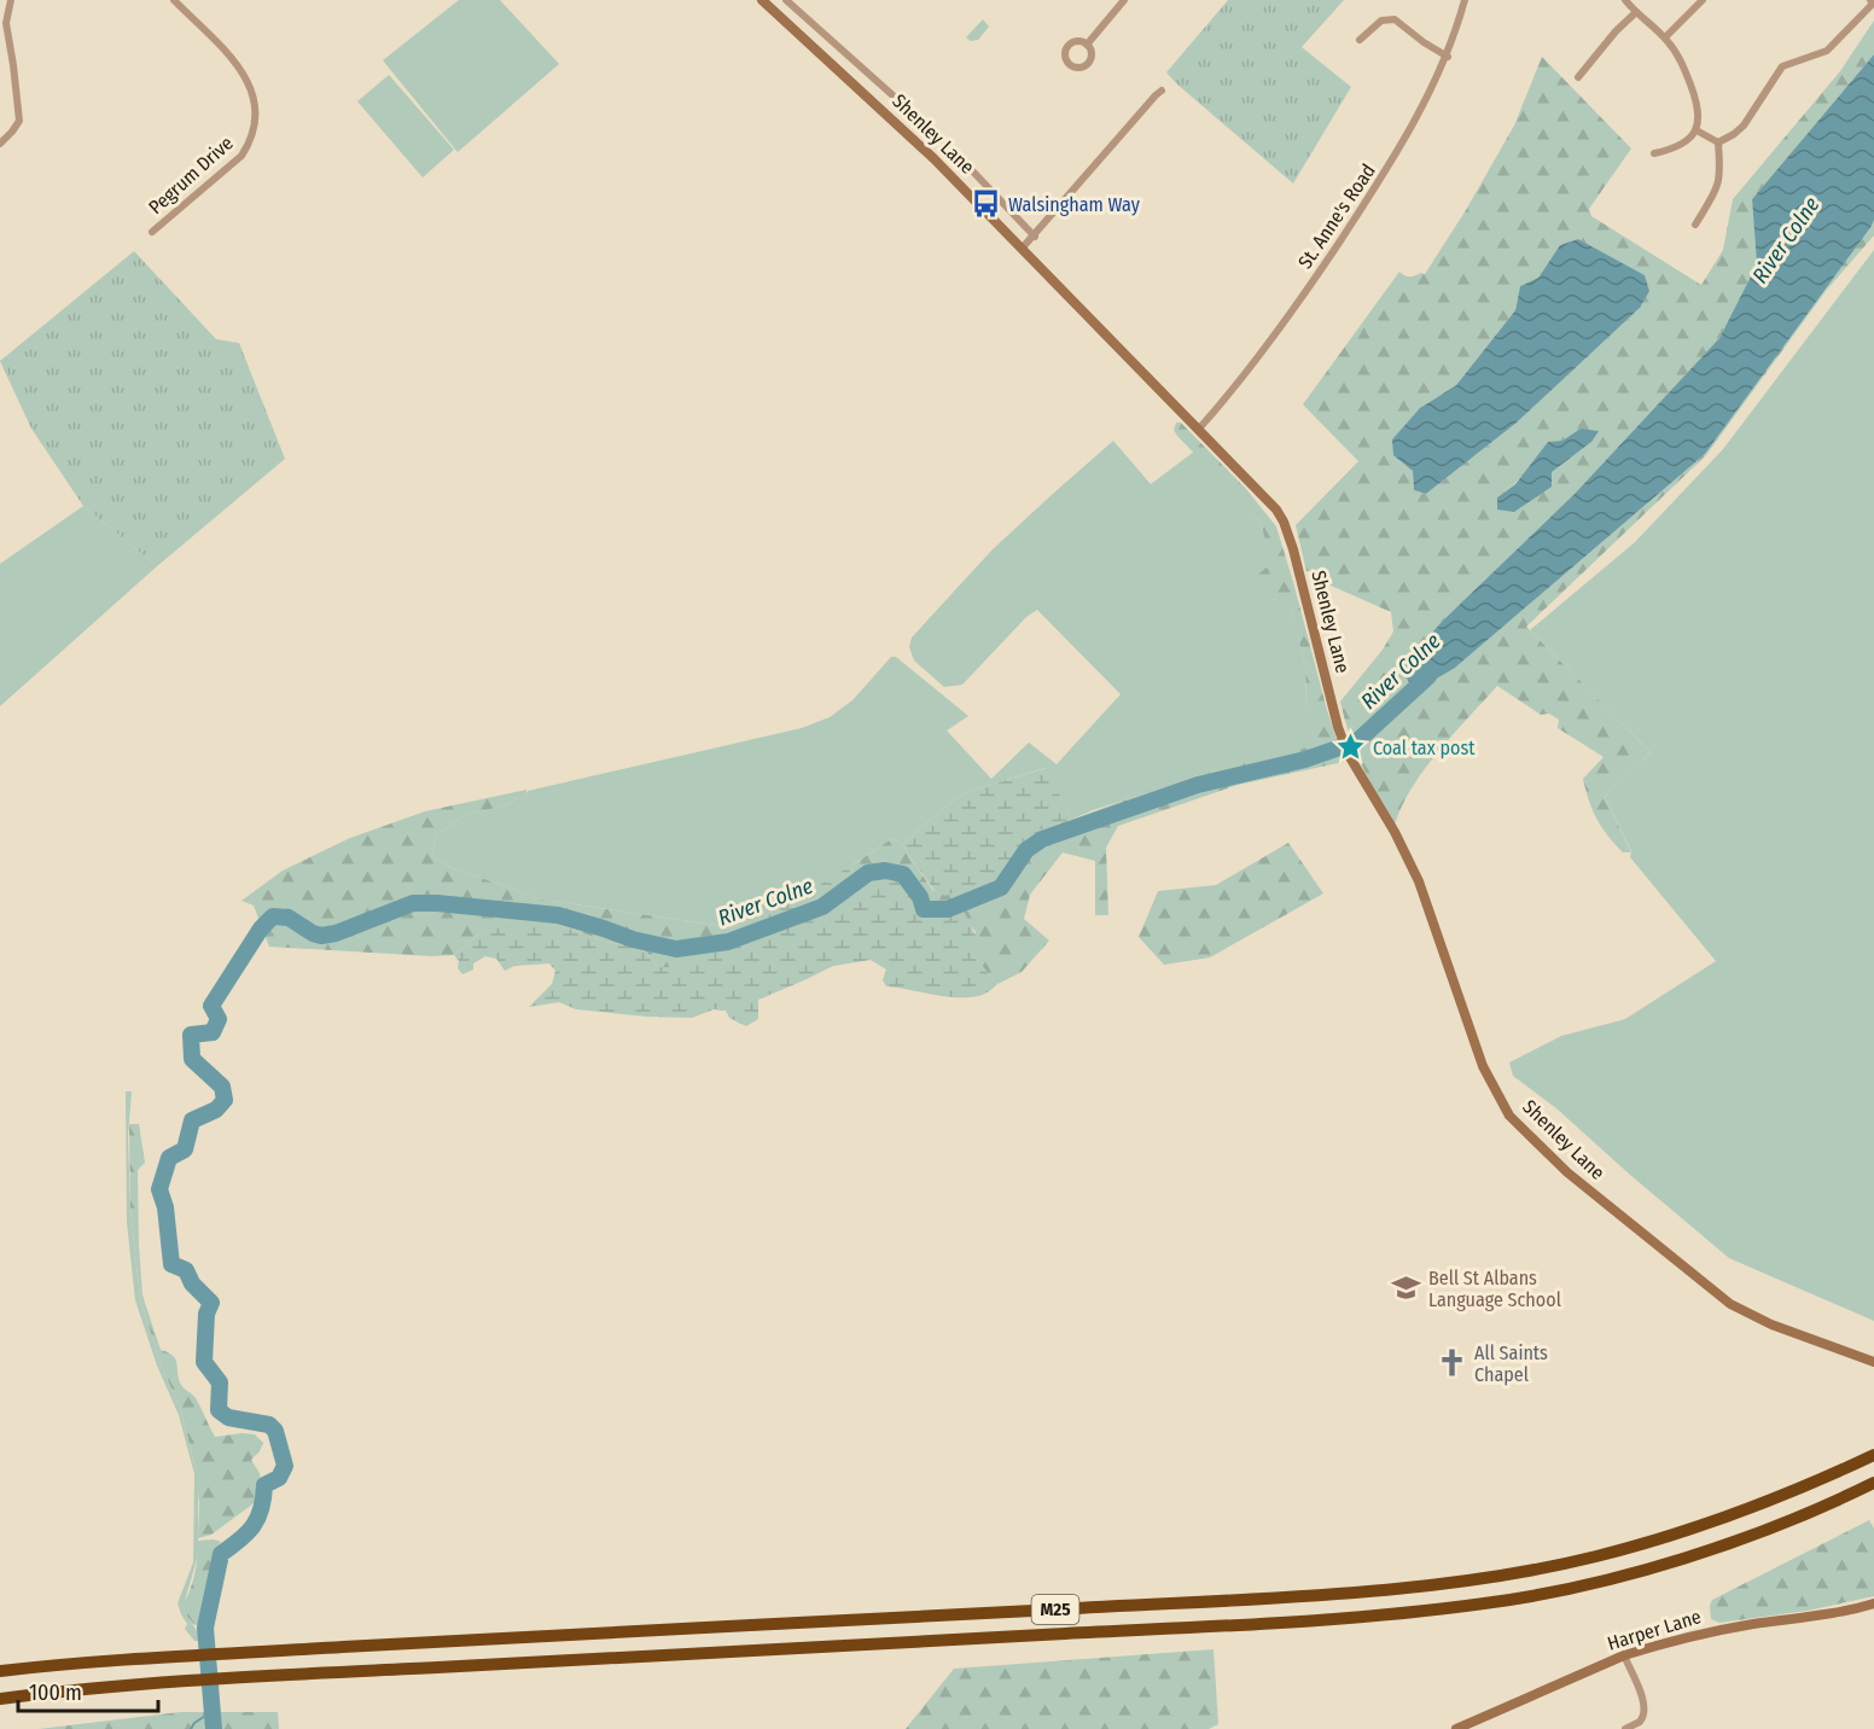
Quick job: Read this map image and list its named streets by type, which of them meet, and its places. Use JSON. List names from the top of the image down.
{
  "streets": {
    "highway": ["M25"],
    "main road": ["Shenley Lane", "Harper Lane"],
    "street": ["Pegrum Drive", "St. Anne's Road"]
  },
  "crossings": [
    ["Shenley Lane", "St. Anne's Road"]
  ],
  "water": ["River Colne"],
  "places": {
    "bus stop": ["Walsingham Way"],
    "place": ["Coal tax post"],
    "school or university": ["Bell St Albans Language School"],
    "church": ["All Saints Chapel"]
  },
  "scale_bar": "100 m"
}
